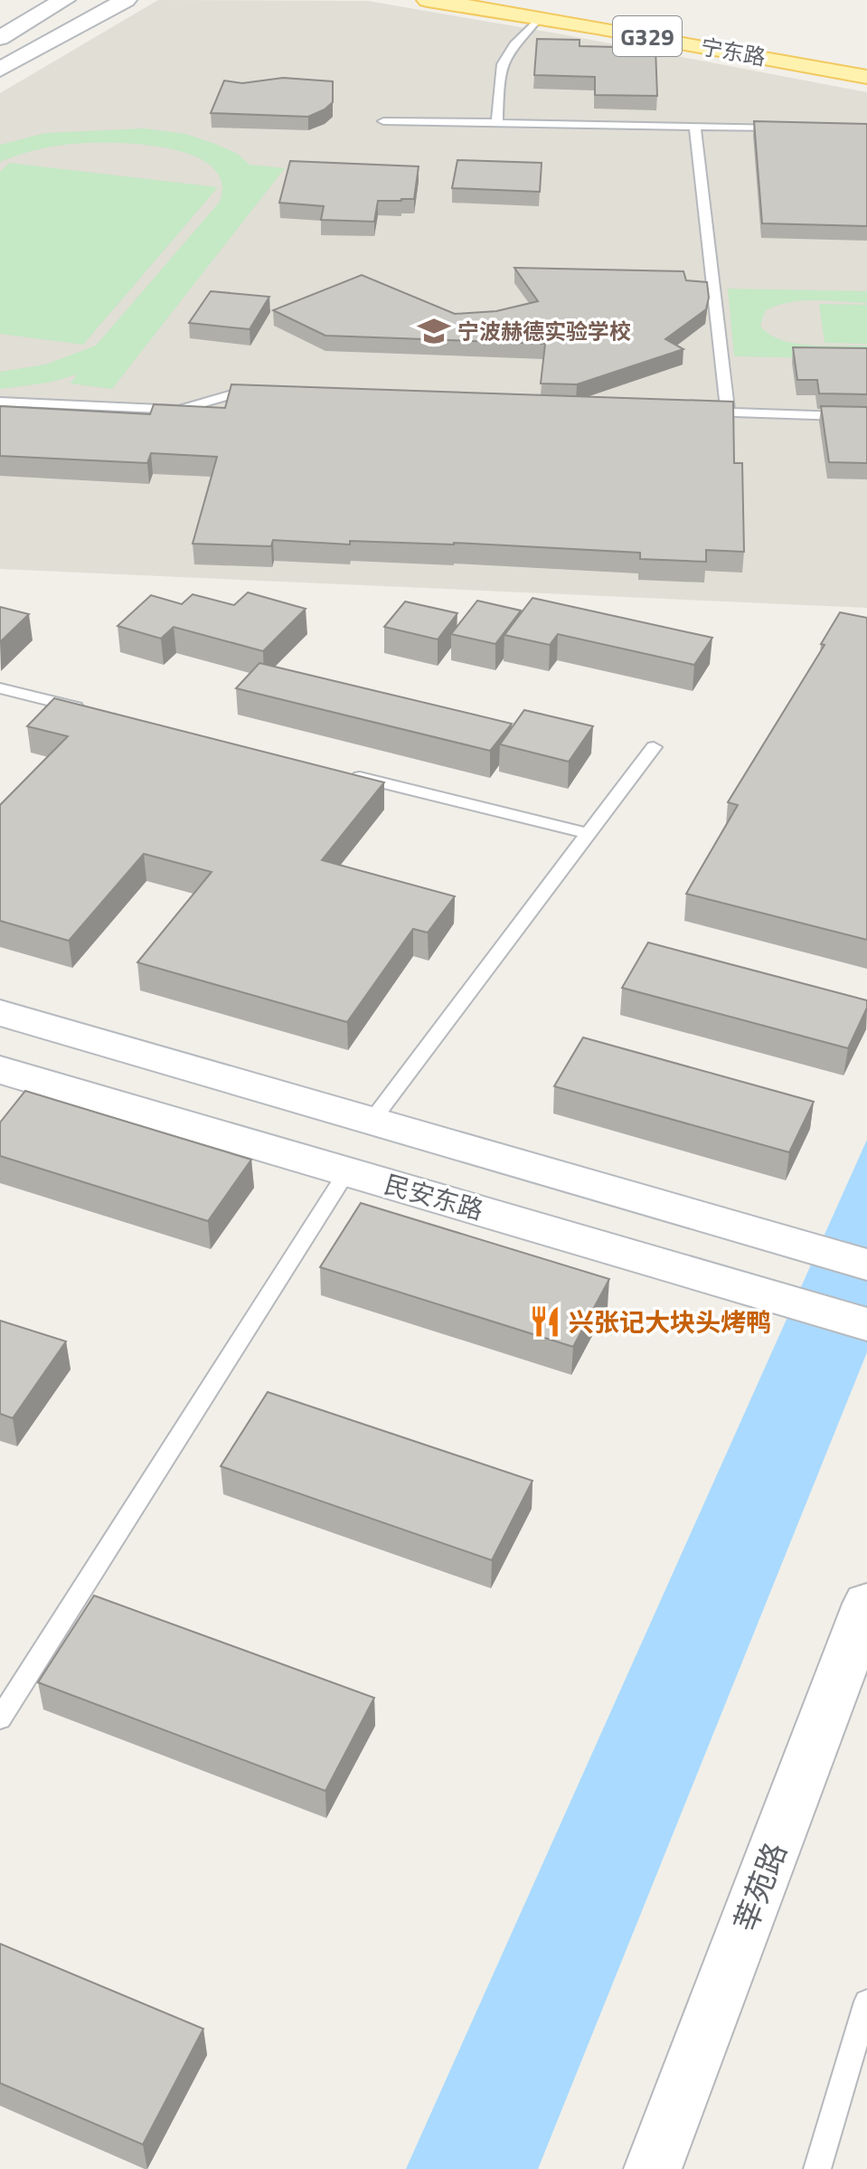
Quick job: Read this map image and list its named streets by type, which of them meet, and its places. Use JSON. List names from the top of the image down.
{
  "streets": {
    "main road": [
      "G329",
      "宁东路",
      "民安东路",
      "莘苑路"
    ]
  },
  "places": {
    "school or university": ["宁波赫德实验学校"],
    "restaurant": ["兴张记大块头烤鸭"]
  }
}
